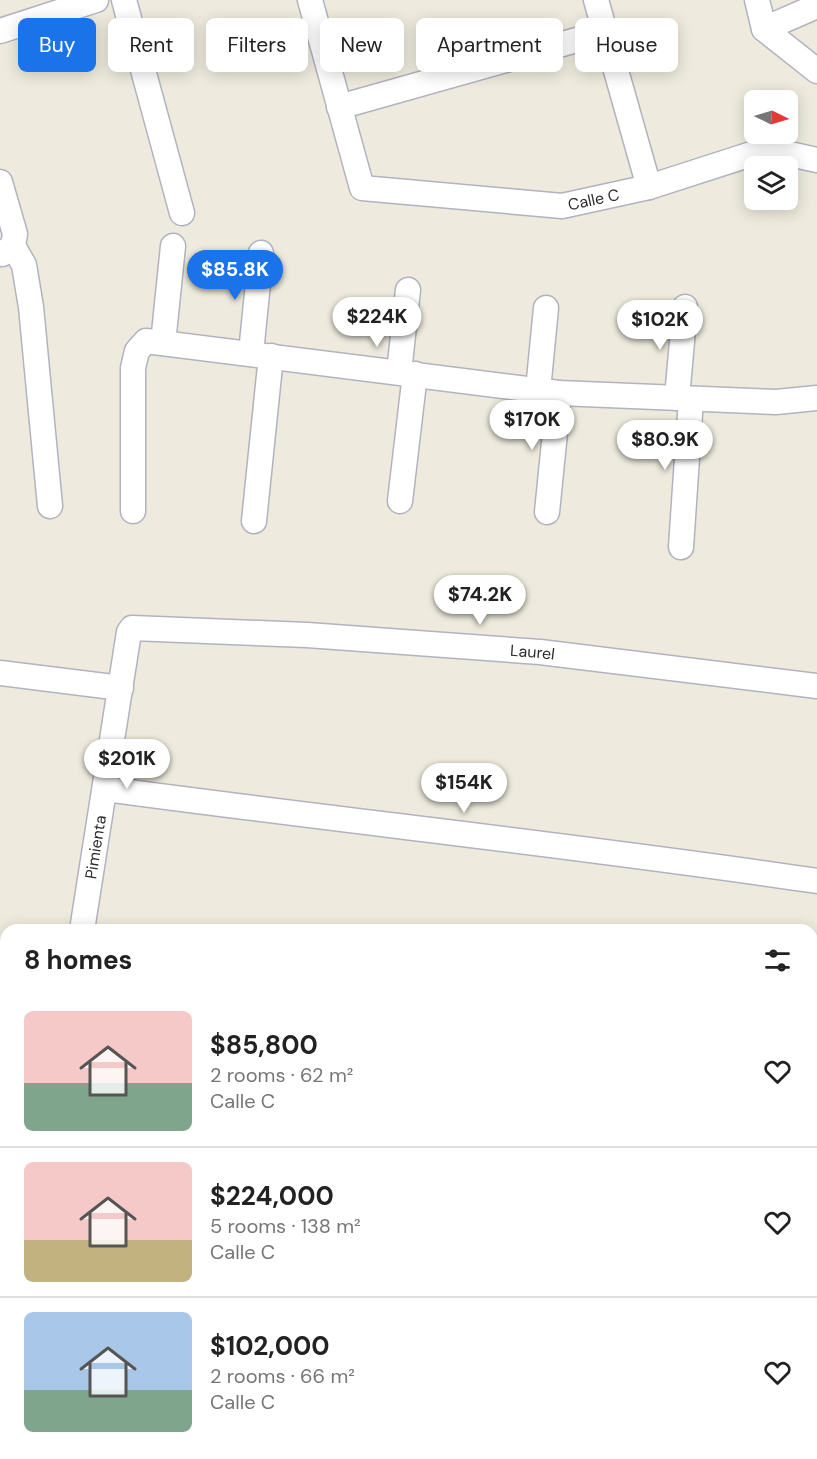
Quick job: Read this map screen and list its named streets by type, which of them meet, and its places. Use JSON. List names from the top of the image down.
{
  "streets": {
    "street": ["Calle C", "Laurel", "Pimienta"]
  },
  "crossings": [
    ["Laurel", "Pimienta"]
  ],
  "north": "right",
  "page": {
    "chip": [
      "Buy",
      "Rent",
      "Filters",
      "New",
      "Apartment",
      "House"
    ],
    "price": [
      "$85.8K",
      "$224K",
      "$102K",
      "$170K",
      "$80.9K",
      "$74.2K",
      "$201K",
      "$154K"
    ],
    "heading": "8 homes",
    "list": [
      {
        "name": "$85,800",
        "note": "2 rooms · 62 m² · Calle C"
      },
      {
        "name": "$224,000",
        "note": "5 rooms · 138 m² · Calle C"
      },
      {
        "name": "$102,000",
        "note": "2 rooms · 66 m² · Calle C"
      }
    ]
  }
}
